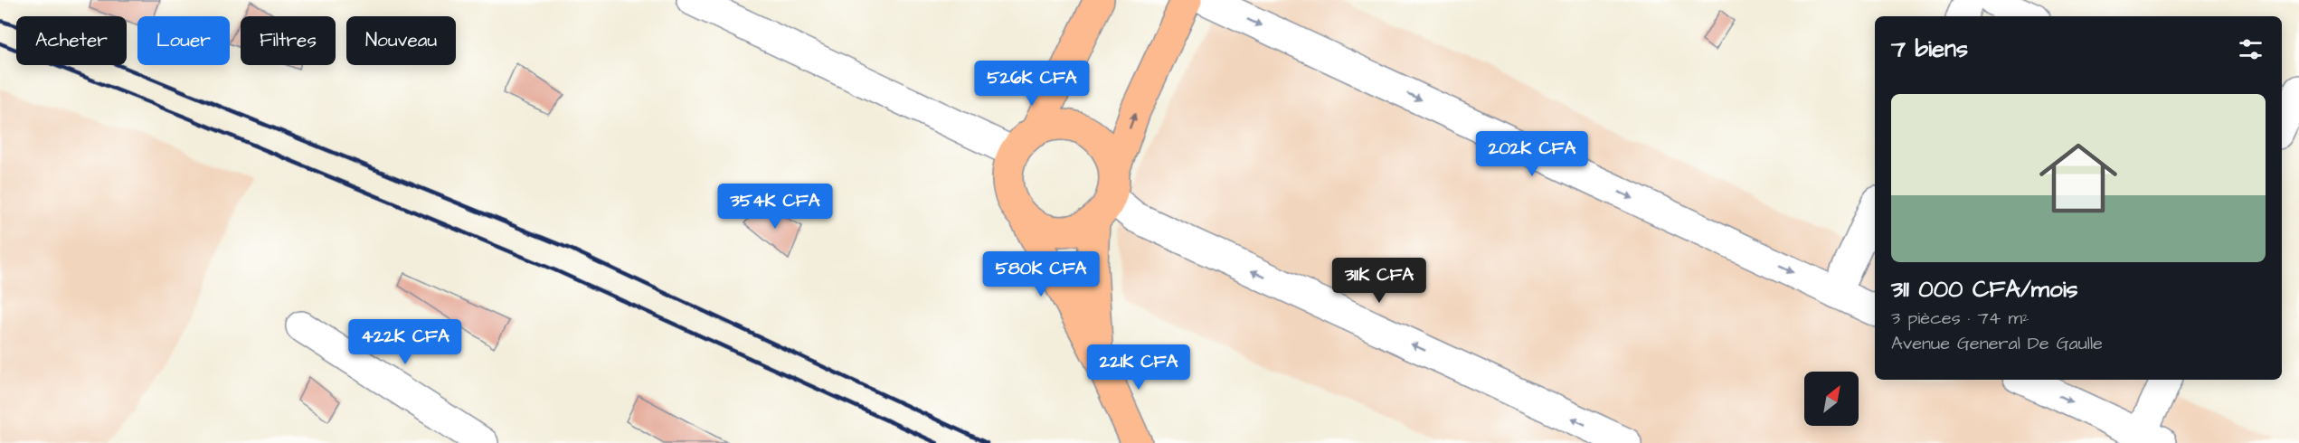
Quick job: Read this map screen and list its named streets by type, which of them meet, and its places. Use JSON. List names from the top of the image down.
{
  "north": "top right",
  "page": {
    "chip": [
      "Acheter",
      "Louer",
      "Filtres",
      "Nouveau"
    ],
    "heading": "7 biens",
    "price": [
      "526K CFA",
      "202K CFA",
      "354K CFA",
      "580K CFA",
      "311K CFA",
      "422K CFA",
      "221K CFA"
    ],
    "list": [
      {
        "name": "311 000 CFA/mois",
        "note": "3 pièces · 74 m² · Avenue General De Gaulle"
      }
    ]
  }
}
